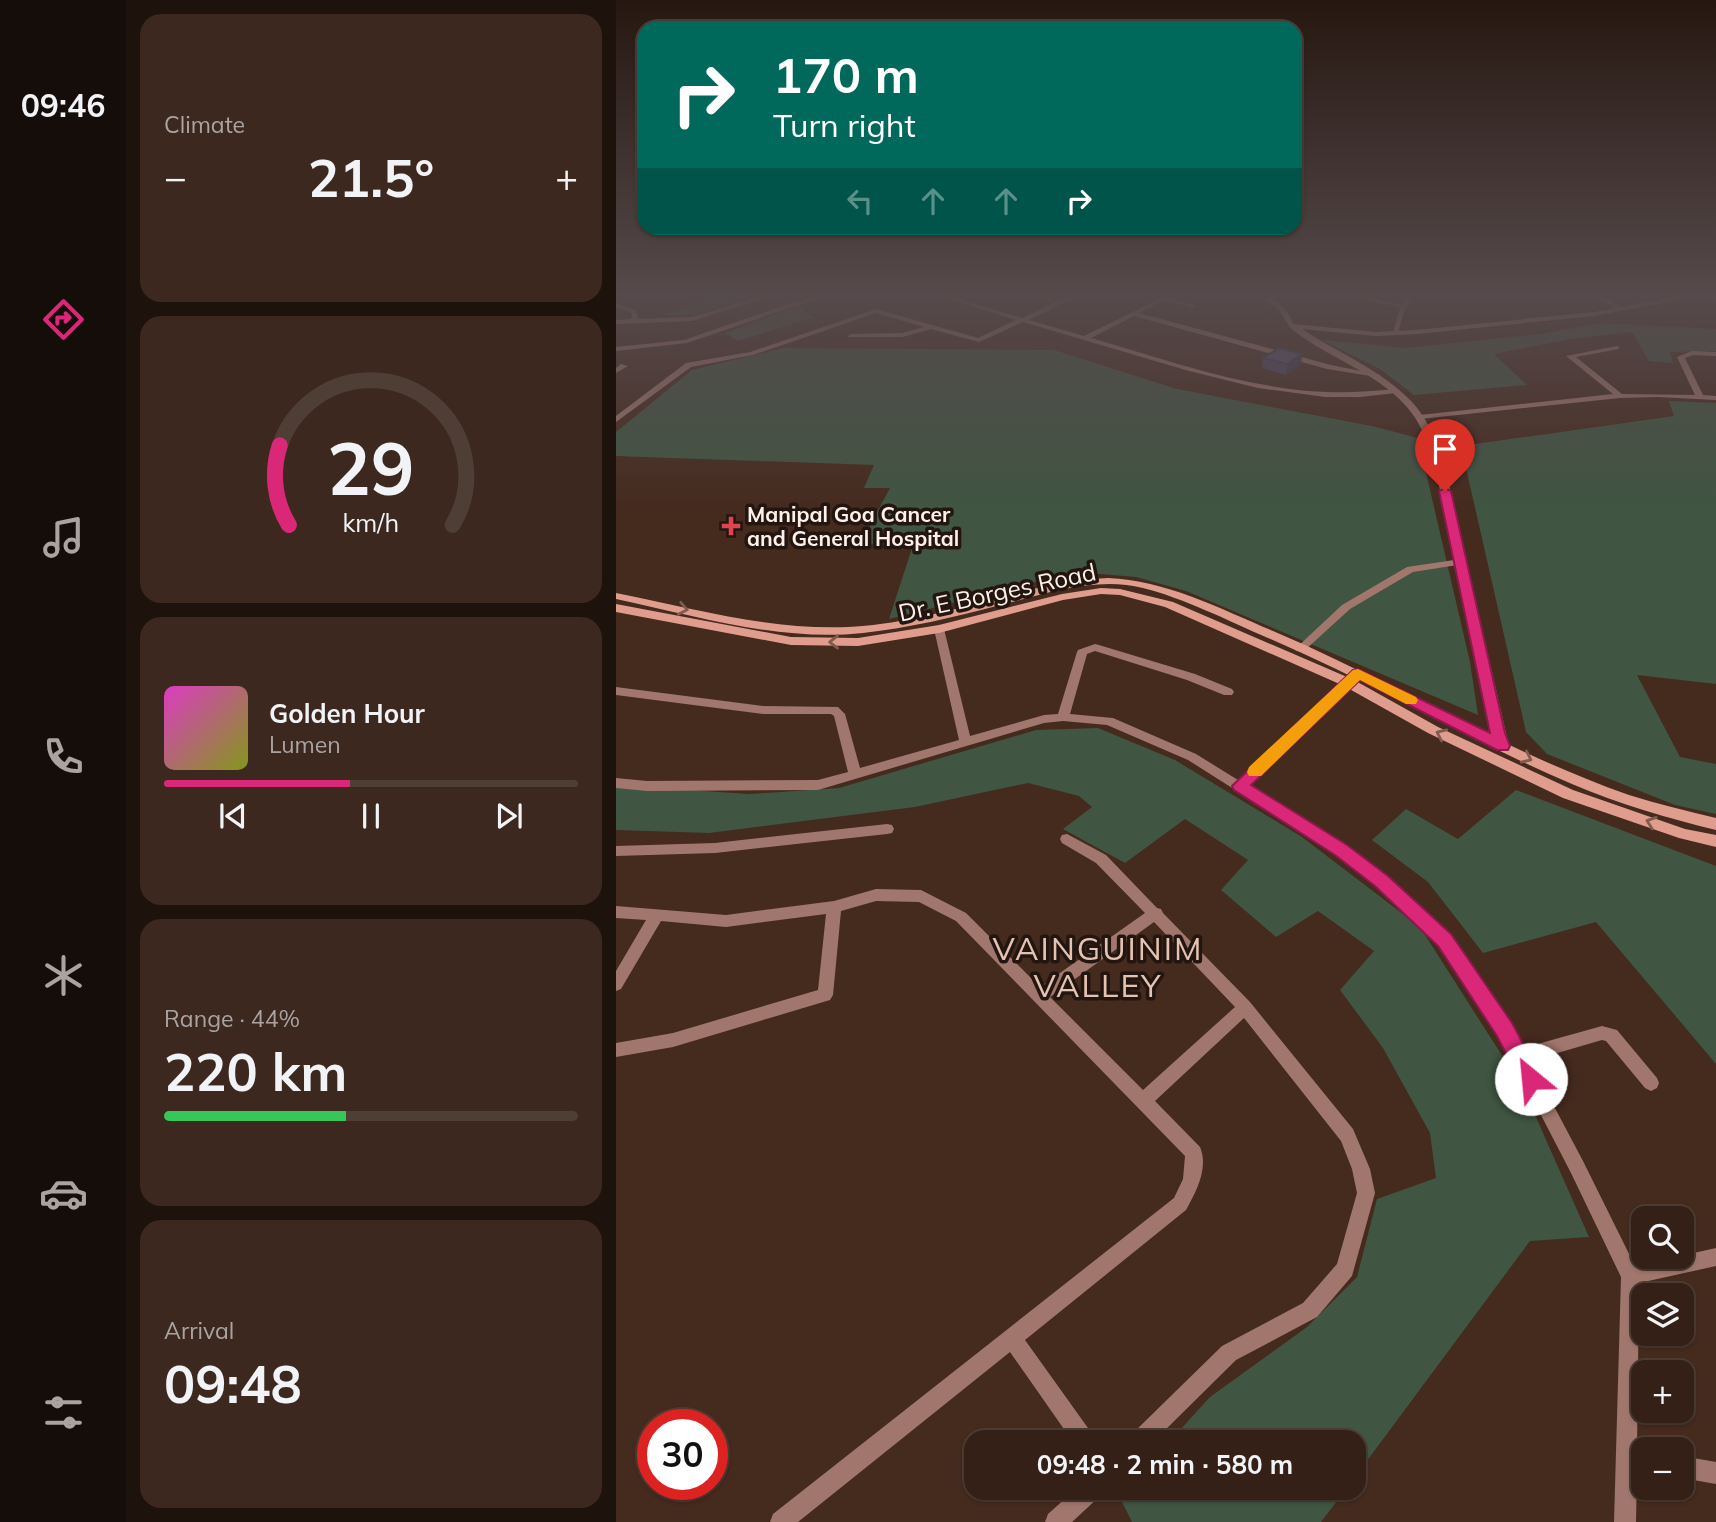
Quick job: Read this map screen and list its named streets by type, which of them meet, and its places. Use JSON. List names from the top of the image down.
{
  "streets": {
    "main road": ["Dr. E Borges Road"]
  },
  "districts": ["VAINGUINIM VALLEY"],
  "places": {
    "health": ["Manipal Goa Cancer and General Hospital"]
  },
  "page": {
    "tabs": "09:46",
    "tile": [
      "Climate",
      ["Range · 44%", "220 km"],
      ["Arrival", "09:48"]
    ],
    "turn": ["170 m", "Turn right"],
    "heat": ["−", "21.5°", "+"],
    "song": ["Golden Hour", "Lumen"],
    "map_buttons": ["+", "−"],
    "limit": "30",
    "trip": "09:48 · 2 min · 580 m",
    "gauge": ["29", "km/h"]
  }
}
